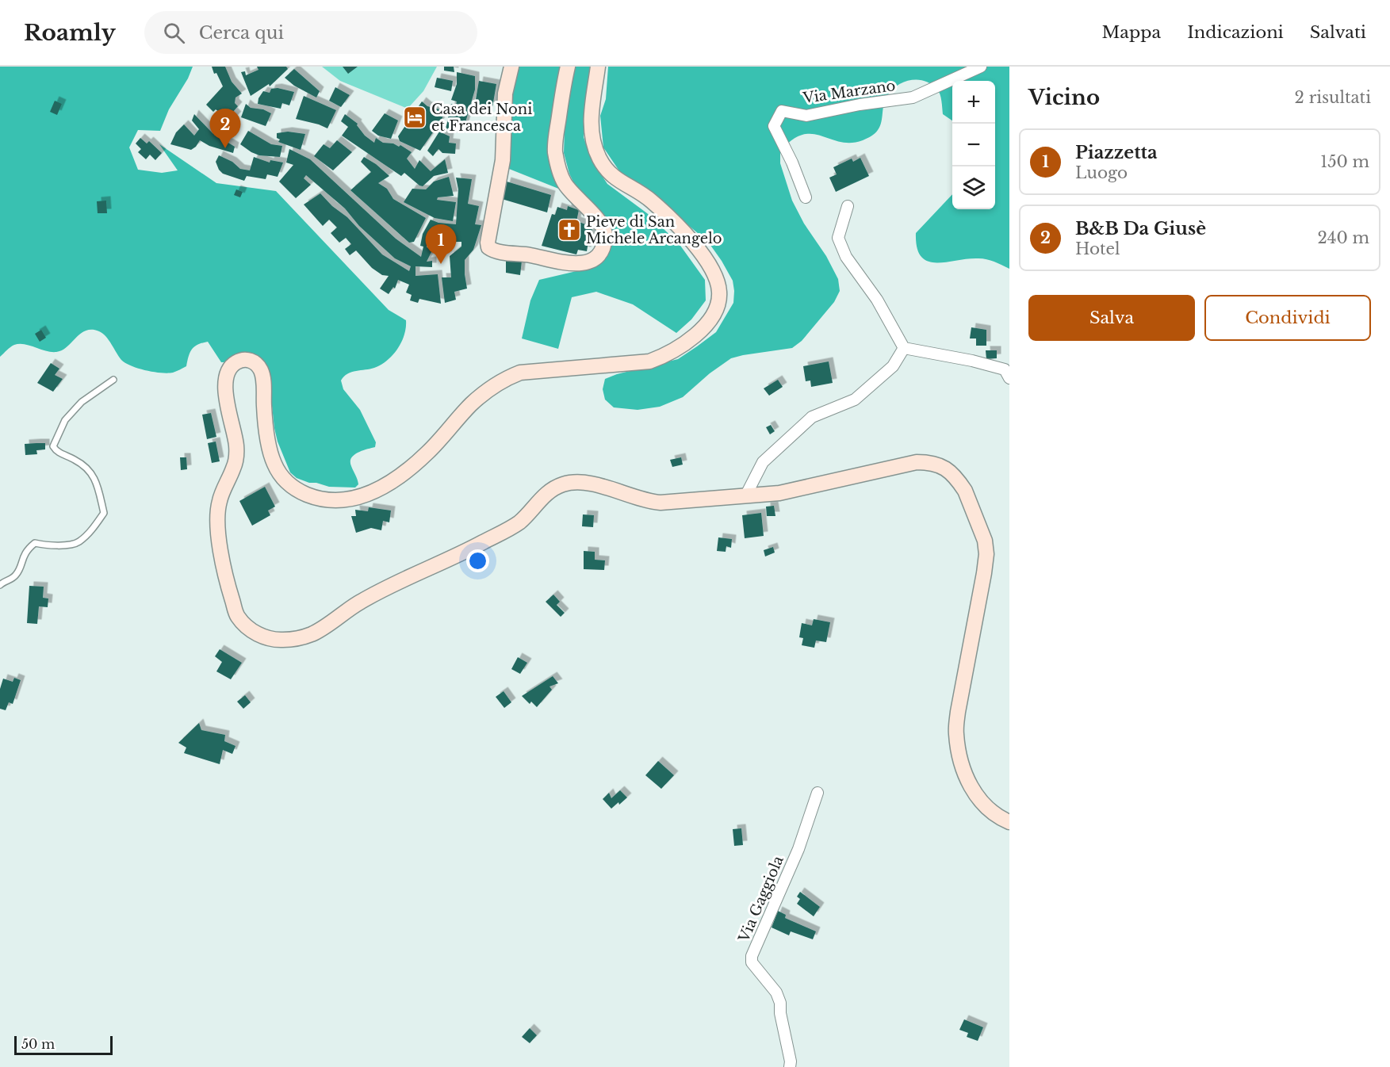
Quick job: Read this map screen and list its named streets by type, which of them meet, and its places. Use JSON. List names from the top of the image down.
{
  "streets": {
    "street": ["Via Marzano", "Via Gaggiola"]
  },
  "places": {
    "hotel": ["Casa dei Noni et Francesca"],
    "church": ["Pieve di San Michele Arcangelo"]
  },
  "scale_bar": "50 m",
  "page": {
    "header": "Roamly",
    "search": "Cerca qui",
    "nav": ["Mappa", "Indicazioni", "Salvati"],
    "heading": ["Vicino", "2 risultati"],
    "map_buttons": ["+", "−"],
    "pins": ["2", "1"],
    "list": [
      {
        "mark": "1",
        "name": "Piazzetta",
        "note": "Luogo",
        "value": "150 m"
      },
      {
        "mark": "2",
        "name": "B&B Da Giusè",
        "note": "Hotel",
        "value": "240 m"
      }
    ],
    "buttons": ["Salva", "Condividi"],
    "scale": "50 m"
  }
}
